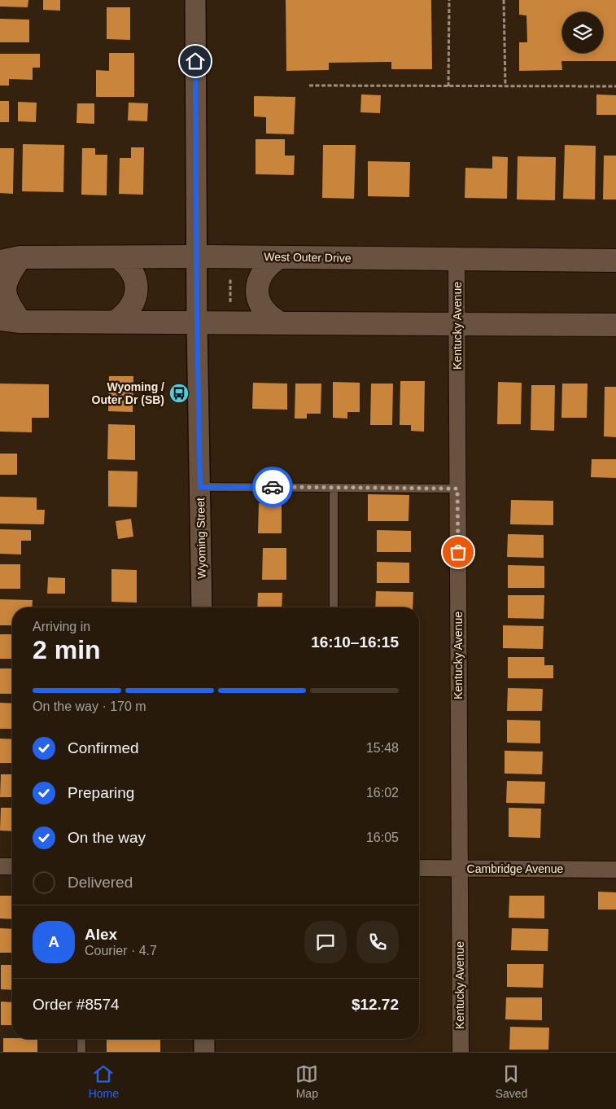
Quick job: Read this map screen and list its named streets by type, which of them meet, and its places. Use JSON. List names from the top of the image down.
{
  "streets": {
    "main road": ["West Outer Drive"],
    "street": ["Kentucky Avenue", "Wyoming Street", "Cambridge Avenue"]
  },
  "crossings": [
    ["West Outer Drive", "Kentucky Avenue"],
    ["West Outer Drive", "Wyoming Street"],
    ["Kentucky Avenue", "Cambridge Avenue"]
  ],
  "places": {
    "bus stop": ["Wyoming / Outer Dr (SB)"]
  },
  "page": {
    "heading": ["2 min", "Arriving in", "16:10–16:15"],
    "panel": [
      "Alex",
      "Courier · 4.7",
      "Order #8574",
      "$12.72"
    ],
    "bar": "On the way · 170 m",
    "list": [
      ["Confirmed", "15:48"],
      ["Preparing", "16:02"],
      ["On the way", "16:05"],
      "Delivered"
    ],
    "round": "A",
    "tabs": ["Home", "Map", "Saved"]
  }
}
